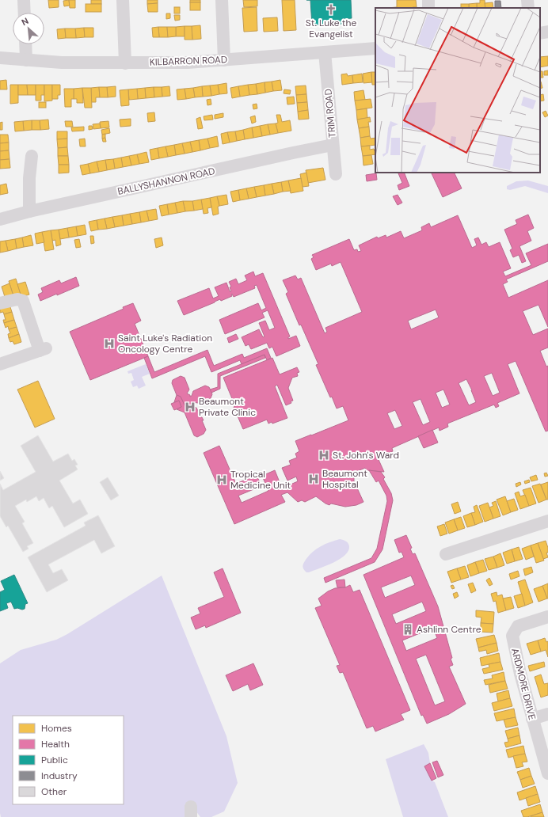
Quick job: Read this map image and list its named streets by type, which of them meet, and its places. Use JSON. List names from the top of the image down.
{
  "streets": {
    "street": [
      "KILBARRON ROAD",
      "TRIM ROAD",
      "BALLYSHANNON ROAD",
      "ARDMORE DRIVE"
    ]
  },
  "crossings": [
    ["KILBARRON ROAD", "TRIM ROAD"],
    ["TRIM ROAD", "BALLYSHANNON ROAD"]
  ],
  "places": {
    "church": ["St. Luke the Evangelist"],
    "hospital": [
      "Saint Luke's Radiation Oncology Centre",
      "Beaumont Private Clinic",
      "St. John's Ward",
      "Beaumont Hospital",
      "Tropical Medicine Unit"
    ],
    "building": ["Ashlinn Centre"]
  },
  "legend": [
    "Homes",
    "Health",
    "Public",
    "Industry",
    "Other"
  ],
  "north": "top left"
}
